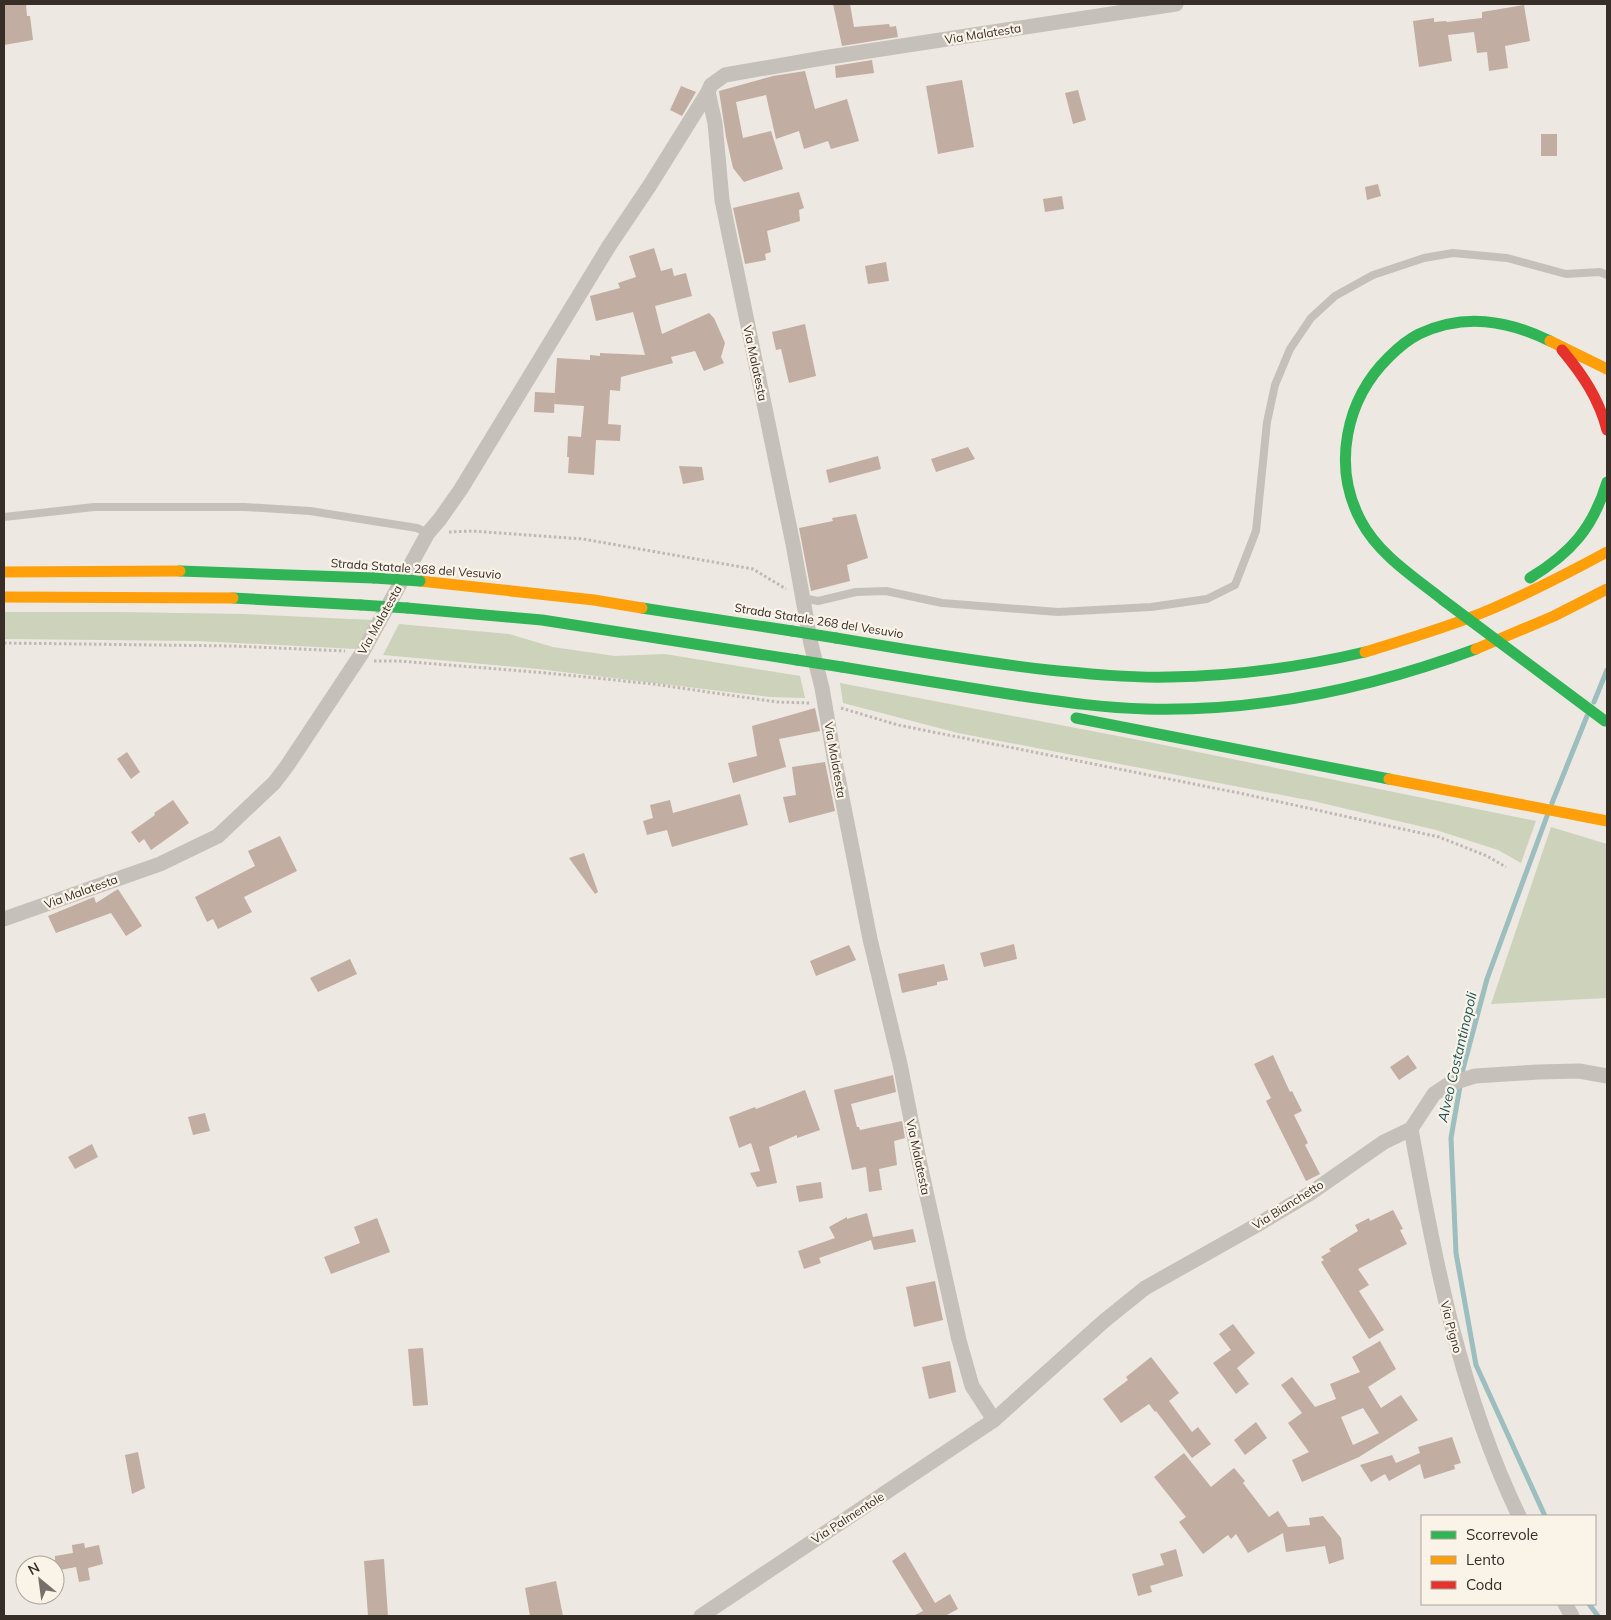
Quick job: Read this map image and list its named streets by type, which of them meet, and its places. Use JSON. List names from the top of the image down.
{
  "streets": {
    "highway": ["Strada Statale 268 del Vesuvio"],
    "street": [
      "Via Malatesta",
      "Via Bianchetto",
      "Via Pigno",
      "Via Palmentole"
    ]
  },
  "crossings": [
    ["Via Malatesta", "Via Bianchetto"],
    ["Via Malatesta", "Via Palmentole"],
    ["Via Bianchetto", "Via Pigno"],
    ["Via Bianchetto", "Via Palmentole"]
  ],
  "water": ["Alveo Costantinopoli"],
  "legend": ["Scorrevole", "Lento", "Coda"],
  "north": "top left"
}
